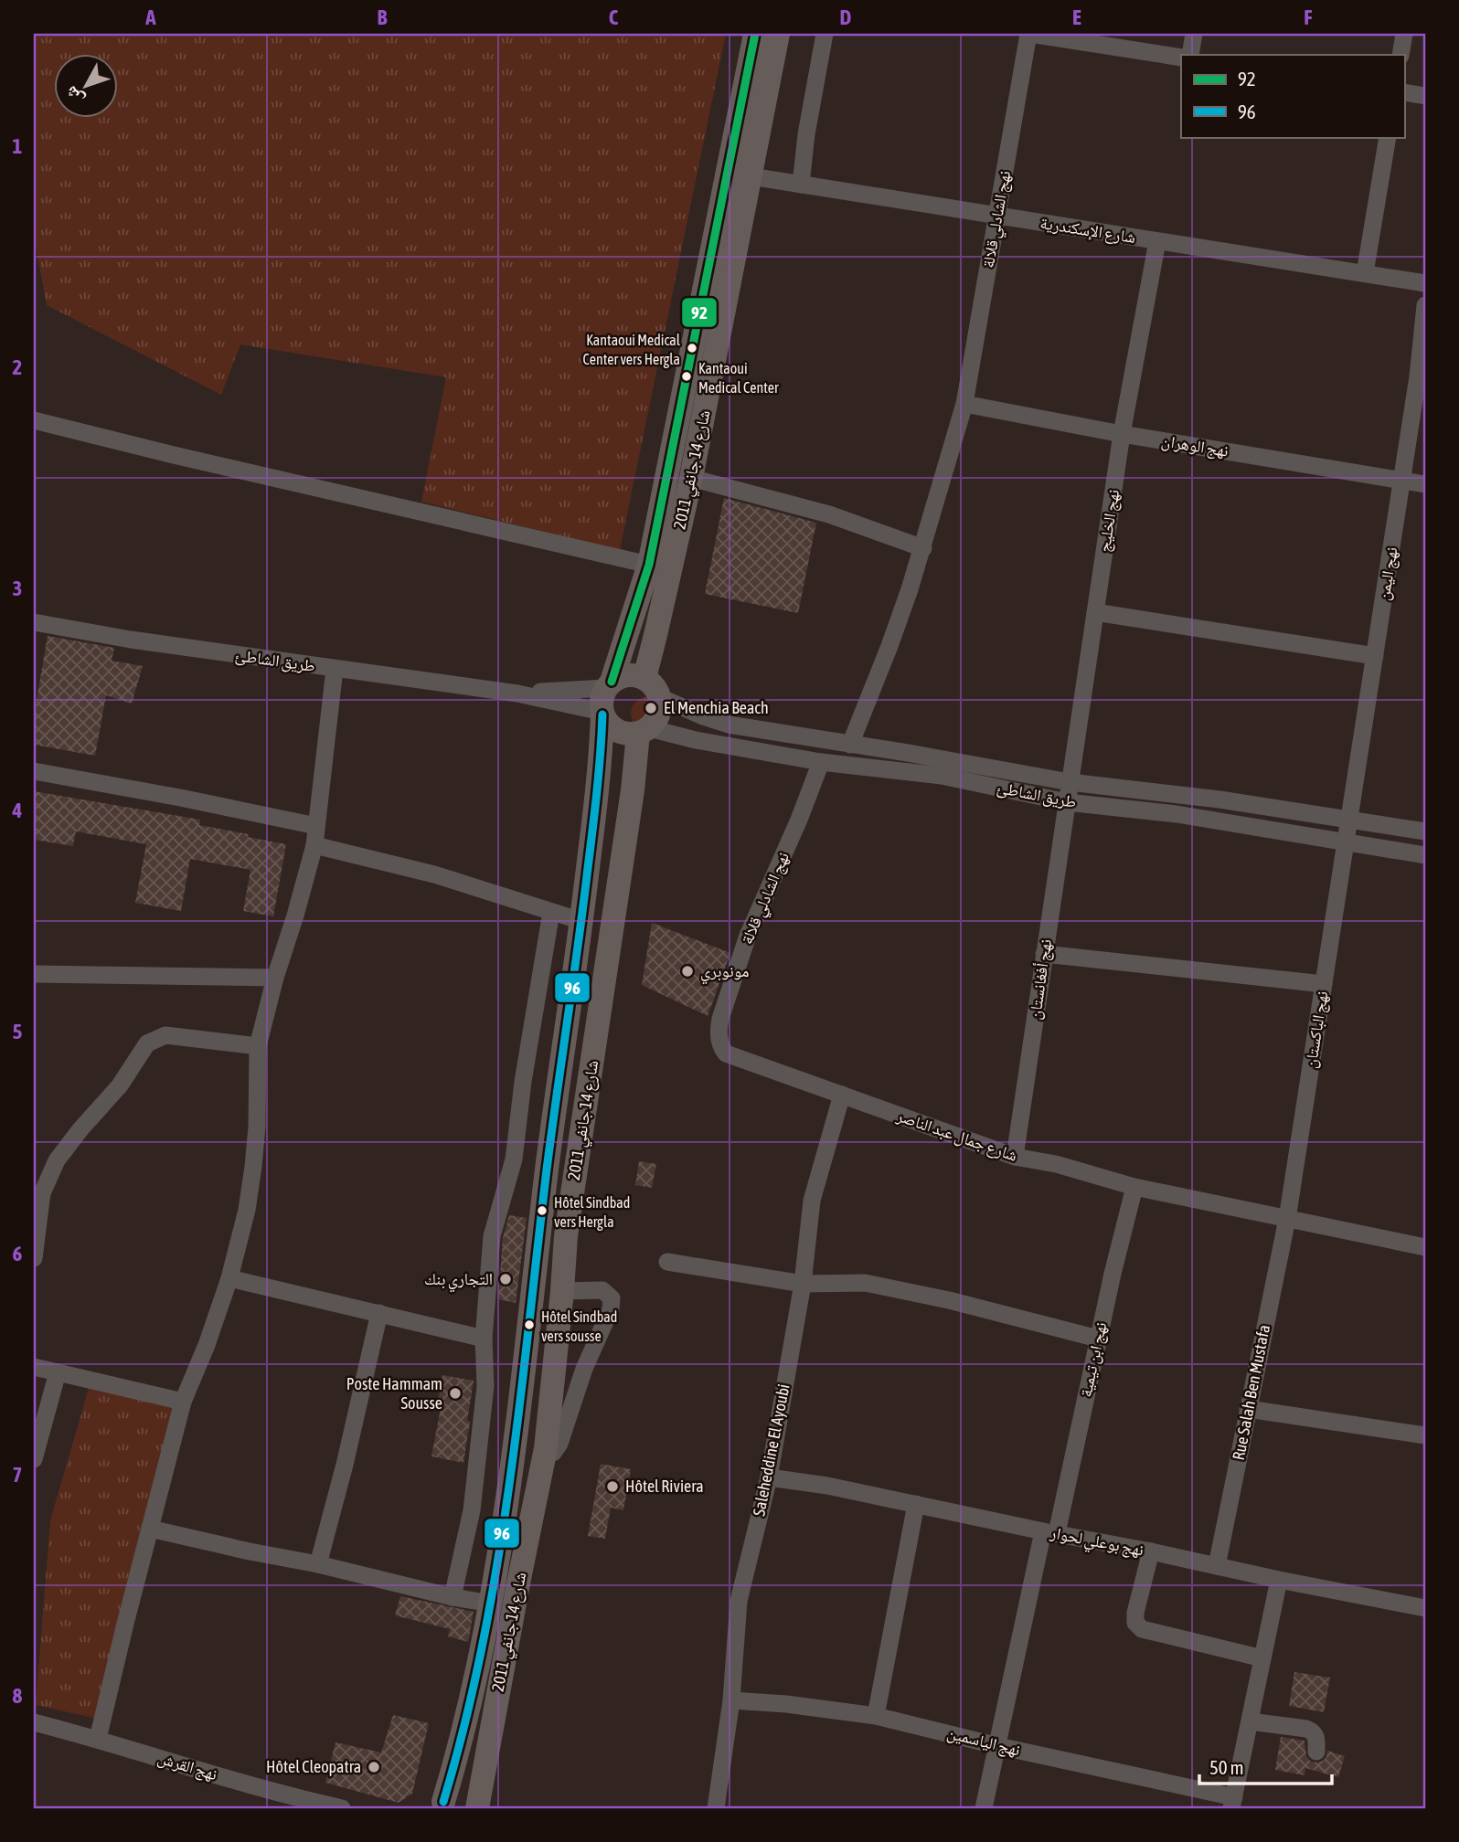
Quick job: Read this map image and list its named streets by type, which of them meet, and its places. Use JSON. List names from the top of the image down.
{
  "streets": {
    "main road": ["شارع 14 جانفي 2011"],
    "street": [
      "نهج الشادلي قلالة",
      "شارع الإسكندرية",
      "نهج الوهران",
      "نهج الخليج",
      "نهج اليمن",
      "طريق الشاطئ",
      "نهج أفغانستان",
      "نهج الباكستان",
      "شارع جمال عبد الناصر",
      "نهج ابن تيمية",
      "Rue Salah Ben Mustafa",
      "Saleheddine El Ayoubi",
      "نهج بوعلي لحوار",
      "نهج الياسمين",
      "نهج القرش"
    ]
  },
  "crossings": [
    ["نهج الشادلي قلالة", "شارع الإسكندرية"],
    ["نهج الشادلي قلالة", "نهج الوهران"],
    ["نهج الشادلي قلالة", "طريق الشاطئ"],
    ["نهج الشادلي قلالة", "شارع جمال عبد الناصر"],
    ["شارع الإسكندرية", "شارع 14 جانفي 2011"],
    ["شارع الإسكندرية", "نهج الخليج"],
    ["نهج الوهران", "نهج الخليج"],
    ["نهج الوهران", "نهج اليمن"],
    ["شارع 14 جانفي 2011", "طريق الشاطئ"],
    ["نهج الخليج", "طريق الشاطئ"],
    ["نهج الخليج", "نهج أفغانستان"],
    ["نهج اليمن", "طريق الشاطئ"],
    ["نهج اليمن", "نهج الباكستان"],
    ["طريق الشاطئ", "نهج أفغانستان"],
    ["طريق الشاطئ", "نهج الباكستان"],
    ["نهج أفغانستان", "شارع جمال عبد الناصر"],
    ["نهج الباكستان", "شارع جمال عبد الناصر"],
    ["نهج الباكستان", "Rue Salah Ben Mustafa"],
    ["شارع جمال عبد الناصر", "نهج ابن تيمية"],
    ["شارع جمال عبد الناصر", "Rue Salah Ben Mustafa"],
    ["شارع جمال عبد الناصر", "Saleheddine El Ayoubi"],
    ["نهج ابن تيمية", "نهج بوعلي لحوار"],
    ["نهج ابن تيمية", "نهج الياسمين"],
    ["Rue Salah Ben Mustafa", "نهج بوعلي لحوار"],
    ["Saleheddine El Ayoubi", "نهج بوعلي لحوار"],
    ["Saleheddine El Ayoubi", "نهج الياسمين"]
  ],
  "places": [
    "Kantaoui Medical Center vers Hergla",
    "Kantaoui Medical Center",
    "El Menchia Beach",
    "مونوبري",
    "Hôtel Sindbad vers Hergla",
    "التجاري بنك",
    "Hôtel Sindbad vers sousse",
    "Poste Hammam Sousse",
    "Hôtel Riviera",
    "Hôtel Cleopatra"
  ],
  "lines": ["transit line 92", "transit line 96"],
  "legend": ["92", "96"],
  "scale_bar": "50 m",
  "north": "bottom left",
  "grid": {
    "columns": [
      "A",
      "B",
      "C",
      "D",
      "E",
      "F"
    ],
    "rows": [
      "1",
      "2",
      "3",
      "4",
      "5",
      "6",
      "7",
      "8"
    ]
  }
}
